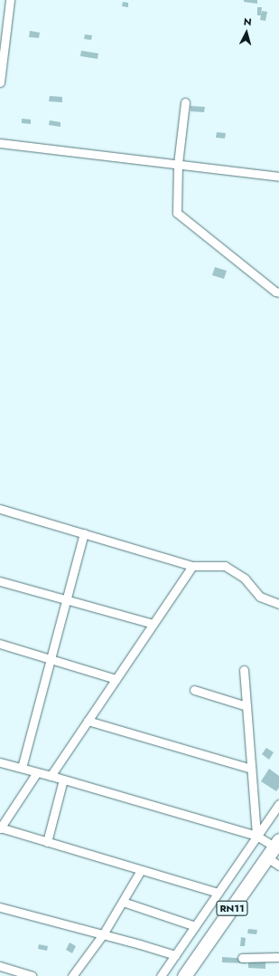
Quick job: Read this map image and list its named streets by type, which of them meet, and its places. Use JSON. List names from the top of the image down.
{
  "streets": {
    "main road": ["RN11"]
  },
  "north": "top"
}
